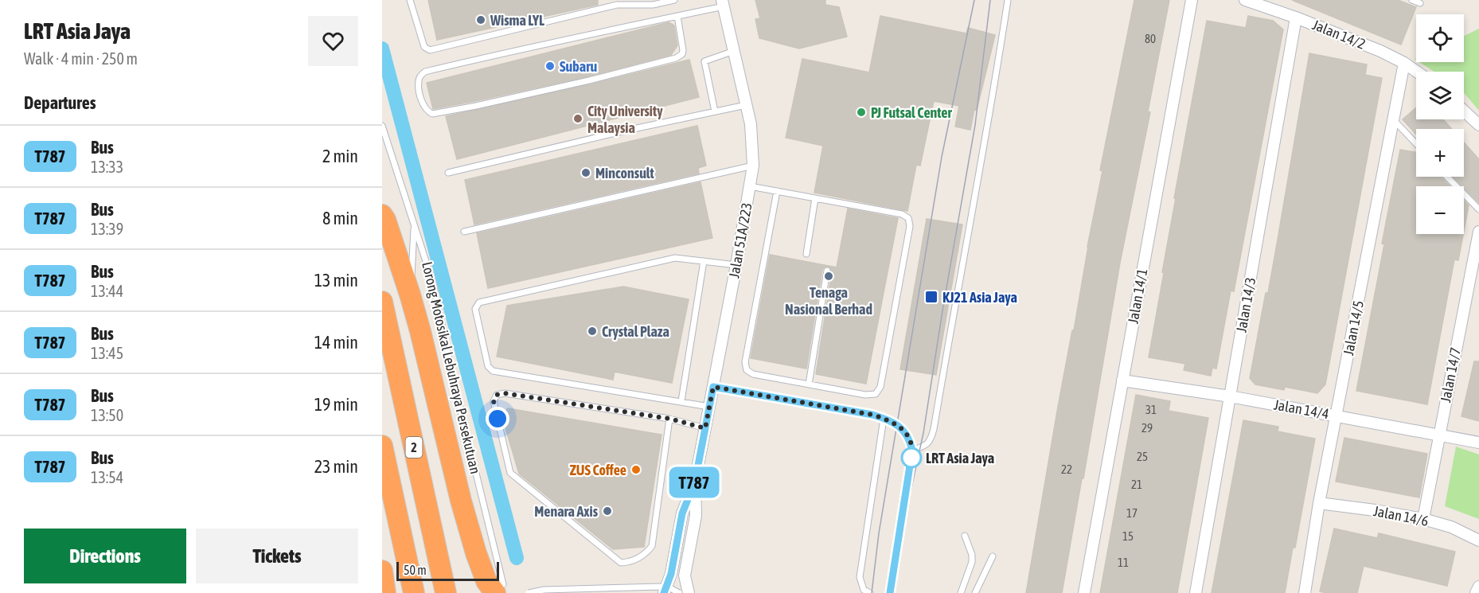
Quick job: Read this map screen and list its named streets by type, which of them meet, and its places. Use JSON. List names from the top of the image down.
{
  "streets": {
    "highway": ["2"],
    "street": [
      "Jalan 14/2",
      "Jalan 51A/223",
      "Jalan 14/1",
      "Jalan 14/3",
      "Jalan 14/5",
      "Jalan 14/7",
      "Jalan 14/4",
      "Jalan 14/6"
    ],
    "lane": ["Lorong Motosikal Lebuhraya Persekutuan"]
  },
  "crossings": [
    ["Jalan 14/2", "Jalan 14/3"],
    ["Jalan 14/2", "Jalan 14/5"],
    ["Jalan 14/1", "Jalan 14/4"],
    ["Jalan 14/3", "Jalan 14/4"],
    ["Jalan 14/5", "Jalan 14/4"],
    ["Jalan 14/5", "Jalan 14/6"],
    ["Jalan 14/7", "Jalan 14/4"],
    ["Jalan 14/7", "Jalan 14/6"]
  ],
  "places": {
    "other": [
      "Wisma LYL",
      "Subaru",
      "PJ Futsal Center",
      "City University Malaysia",
      "Minconsult",
      "Tenaga Nasional Berhad",
      "Crystal Plaza",
      "LRT Asia Jaya",
      "ZUS Coffee",
      "Menara Axis"
    ],
    "transit": ["KJ21 Asia Jaya"]
  },
  "lines": ["bus line T787"],
  "house_numbers": [
    "80",
    "31",
    "29",
    "25",
    "22",
    "21",
    "17",
    "15",
    "11"
  ],
  "scale_bar": "50 m",
  "page": {
    "heading": [
      ["LRT Asia Jaya", "Walk · 4 min · 250 m"],
      "Departures"
    ],
    "on_map": "T787",
    "map_buttons": ["+", "−"],
    "list": [
      {
        "mark": "T787",
        "name": "Bus",
        "note": "13:33",
        "value": "2 min"
      },
      {
        "mark": "T787",
        "name": "Bus",
        "note": "13:39",
        "value": "8 min"
      },
      {
        "mark": "T787",
        "name": "Bus",
        "note": "13:44",
        "value": "13 min"
      },
      {
        "mark": "T787",
        "name": "Bus",
        "note": "13:45",
        "value": "14 min"
      },
      {
        "mark": "T787",
        "name": "Bus",
        "note": "13:50",
        "value": "19 min"
      },
      {
        "mark": "T787",
        "name": "Bus",
        "note": "13:54",
        "value": "23 min"
      }
    ],
    "buttons": ["Directions", "Tickets"],
    "scale": "50 m"
  }
}
